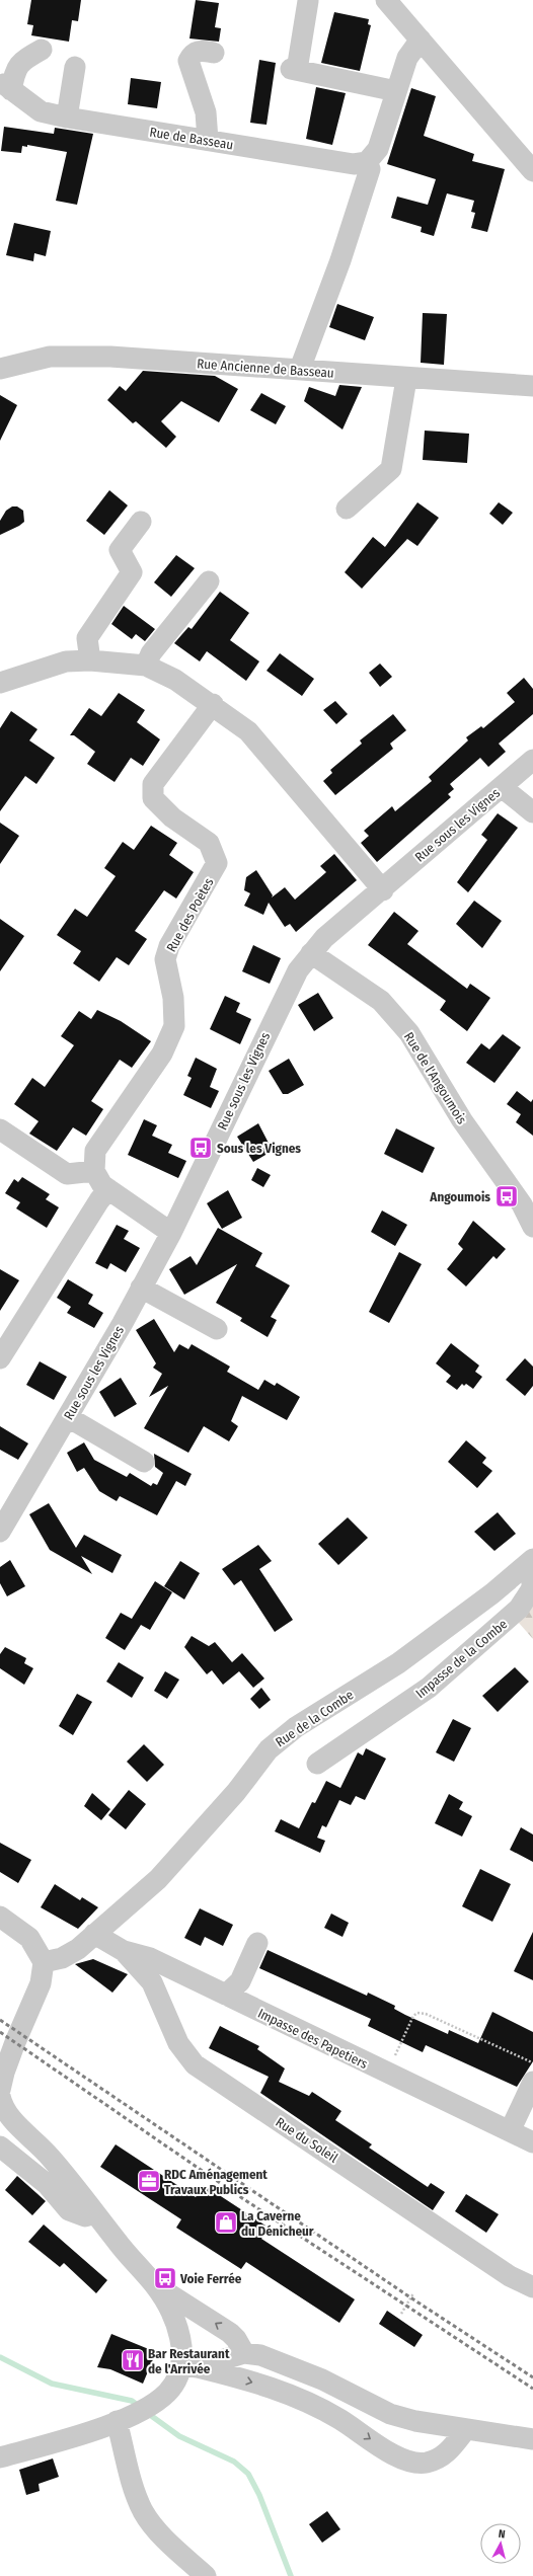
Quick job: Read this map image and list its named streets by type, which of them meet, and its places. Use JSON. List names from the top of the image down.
{
  "streets": {
    "street": [
      "Rue de Basseau",
      "Rue Ancienne de Basseau",
      "Rue sous les Vignes",
      "Rue des Poètes",
      "Rue de l'Angoumois",
      "Impasse de la Combe",
      "Rue de la Combe",
      "Impasse des Papetiers",
      "Rue du Soleil"
    ]
  },
  "crossings": [
    ["Rue sous les Vignes", "Rue de l'Angoumois"],
    ["Impasse de la Combe", "Rue de la Combe"],
    ["Rue de la Combe", "Impasse des Papetiers"],
    ["Impasse des Papetiers", "Rue du Soleil"]
  ],
  "places": {
    "bus stop": ["Sous les Vignes", "Angoumois", "Voie Ferrée"],
    "office": ["RDC Aménagement Travaux Publics"],
    "shop": ["La Caverne du Dénicheur"],
    "restaurant": ["Bar Restaurant de l'Arrivée"]
  },
  "north": "top"
}
